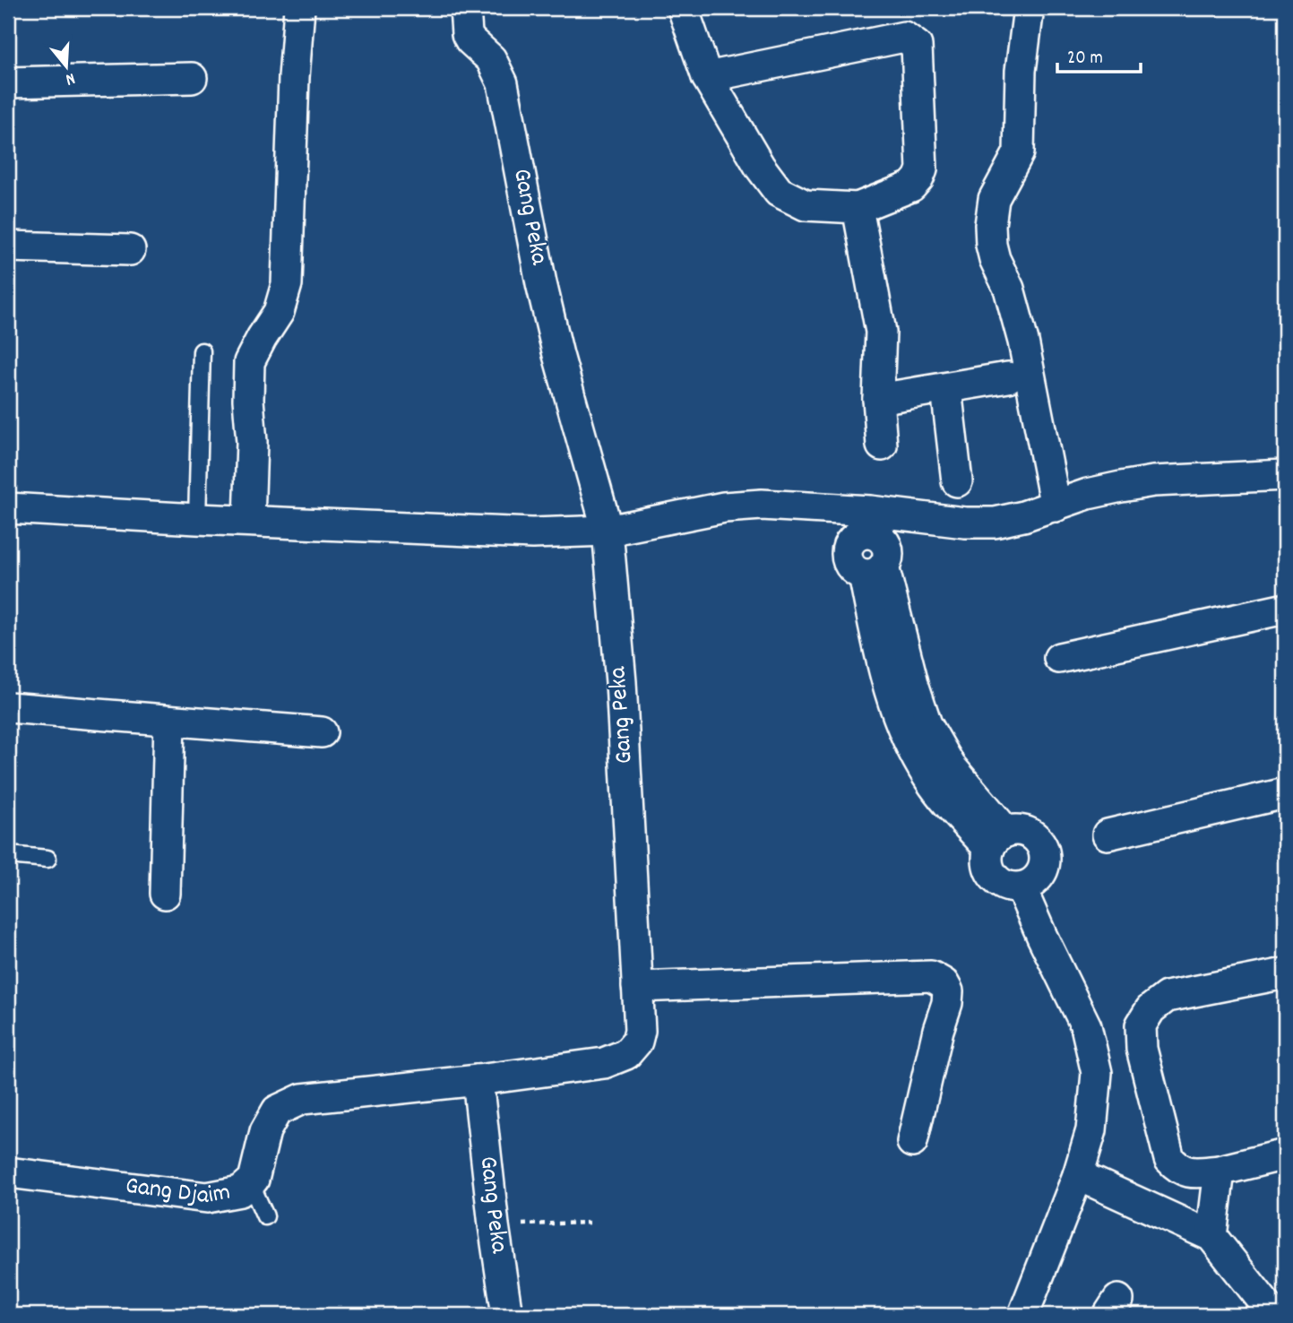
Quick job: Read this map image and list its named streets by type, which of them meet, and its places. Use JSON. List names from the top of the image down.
{
  "streets": {
    "street": ["Gang Peka", "Gang Djaim"]
  },
  "crossings": [
    ["Gang Peka", "Gang Djaim"]
  ],
  "scale_bar": "20 m",
  "north": "bottom"
}
